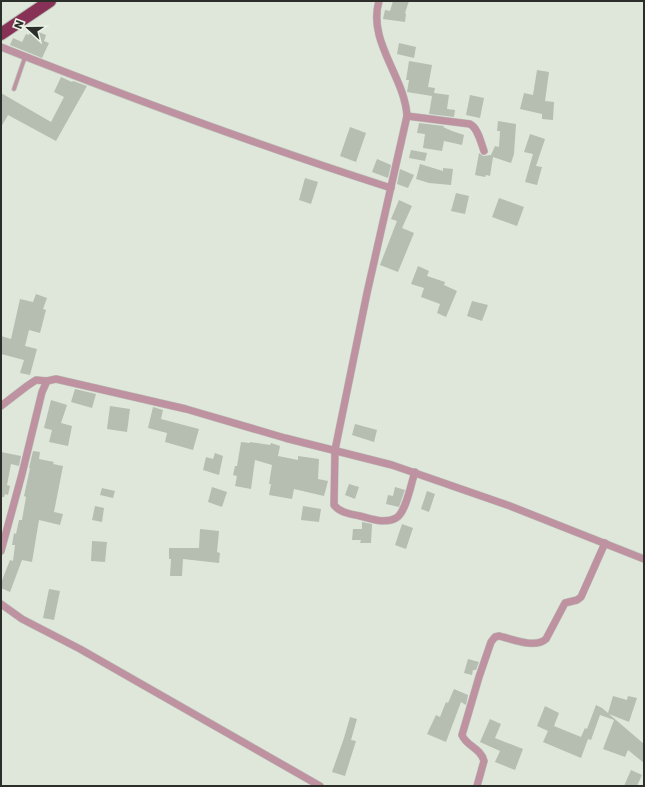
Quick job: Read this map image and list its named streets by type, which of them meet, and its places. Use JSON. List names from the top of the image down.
{
  "north": "left"
}
